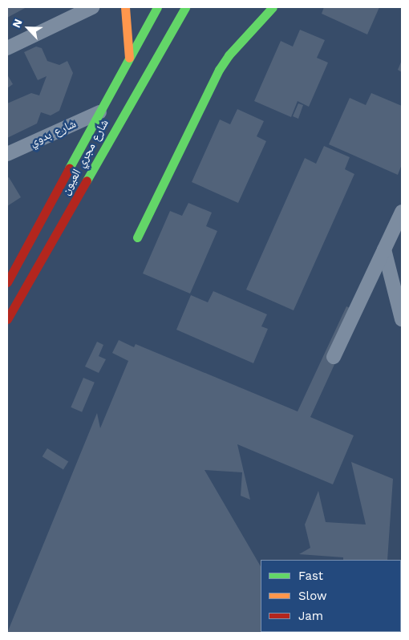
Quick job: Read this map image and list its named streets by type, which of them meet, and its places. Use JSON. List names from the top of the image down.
{
  "streets": {
    "main road": ["شارع مجري العيون"],
    "street": ["شارع بدوي"]
  },
  "crossings": [
    ["شارع بدوي", "شارع مجري العيون"]
  ],
  "legend": ["Fast", "Slow", "Jam"],
  "north": "top left"
}
